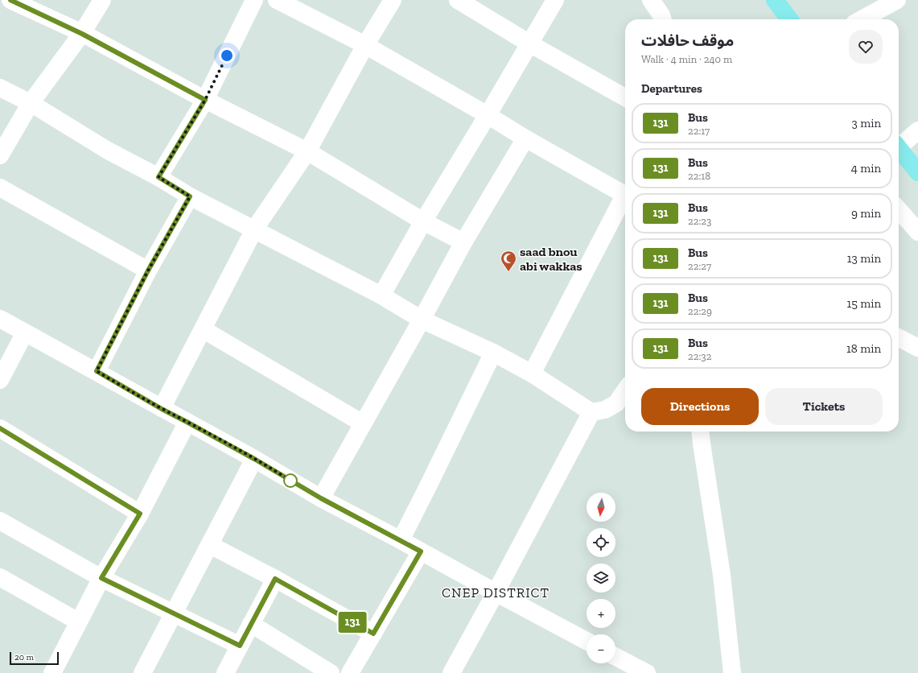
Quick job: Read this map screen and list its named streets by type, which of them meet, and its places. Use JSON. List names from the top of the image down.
{
  "districts": ["CNEP DISTRICT"],
  "places": {
    "mosque": ["saad bnou abi wakkas"]
  },
  "lines": ["bus line 131"],
  "scale_bar": "20 m",
  "north": "bottom",
  "page": {
    "on_map": "131",
    "heading": [
      ["موقف حافلات", "Walk · 4 min · 240 m"],
      "Departures"
    ],
    "list": [
      {
        "mark": "131",
        "name": "Bus",
        "note": "22:17",
        "value": "3 min"
      },
      {
        "mark": "131",
        "name": "Bus",
        "note": "22:18",
        "value": "4 min"
      },
      {
        "mark": "131",
        "name": "Bus",
        "note": "22:23",
        "value": "9 min"
      },
      {
        "mark": "131",
        "name": "Bus",
        "note": "22:27",
        "value": "13 min"
      },
      {
        "mark": "131",
        "name": "Bus",
        "note": "22:29",
        "value": "15 min"
      },
      {
        "mark": "131",
        "name": "Bus",
        "note": "22:32",
        "value": "18 min"
      }
    ],
    "buttons": ["Directions", "Tickets"],
    "map_buttons": ["+", "−"],
    "scale": "20 m"
  }
}
